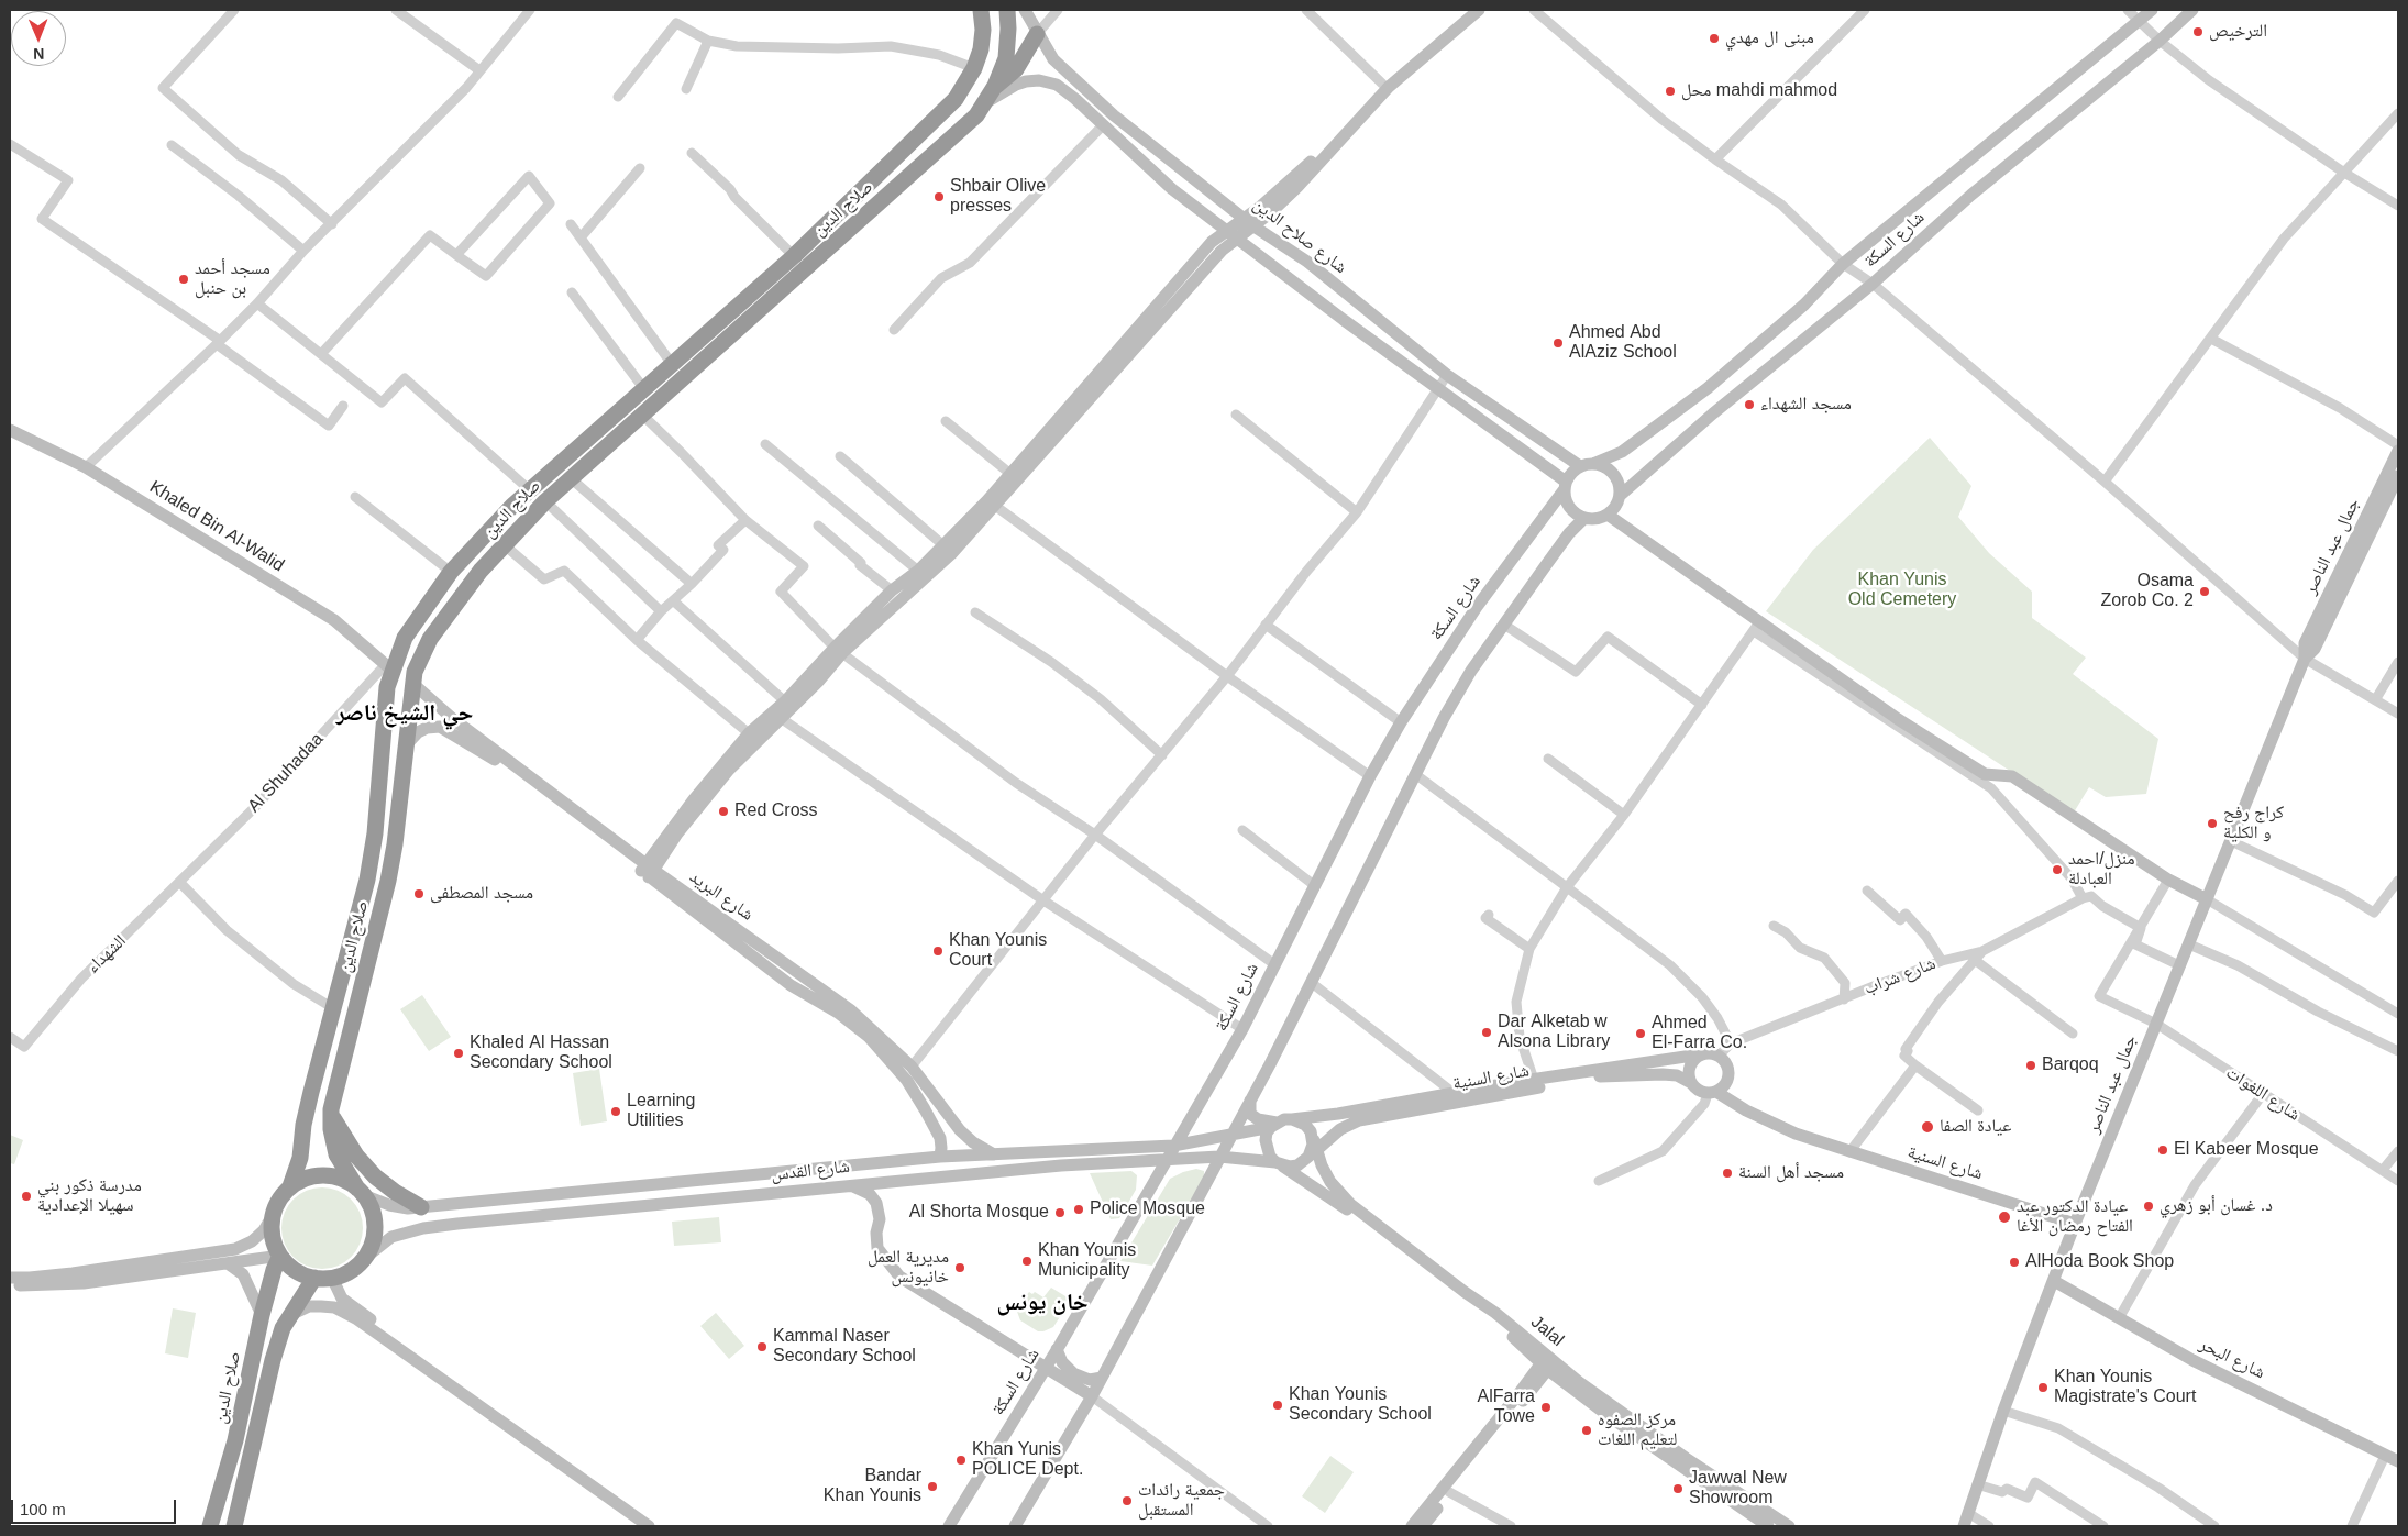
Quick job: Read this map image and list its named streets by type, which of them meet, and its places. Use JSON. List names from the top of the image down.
{
  "streets": {
    "highway": ["صلاح الدين"],
    "main road": [
      "شارع صلاح الدين",
      "شارع السكة",
      "Khaled Bin Al-Walid",
      "جمال عبد الناصر",
      "شارع البريد",
      "شارع السنية",
      "شارع القدس",
      "Jalal",
      "شارع البحر"
    ],
    "street": [
      "Al Shuhadaa",
      "الشهداء",
      "شارع شراب",
      "شارع اللغوات"
    ]
  },
  "crossings": [
    ["صلاح الدين", "Khaled Bin Al-Walid"],
    ["صلاح الدين", "Al Shuhadaa"],
    ["صلاح الدين", "شارع البريد"],
    ["صلاح الدين", "شارع القدس"],
    ["شارع صلاح الدين", "شارع السكة"],
    ["شارع السكة", "شارع القدس"],
    ["Khaled Bin Al-Walid", "Al Shuhadaa"],
    ["جمال عبد الناصر", "شارع السنية"],
    ["جمال عبد الناصر", "شارع اللغوات"],
    ["جمال عبد الناصر", "شارع البحر"],
    ["Al Shuhadaa", "الشهداء"],
    ["شارع البريد", "شارع القدس"],
    ["شارع شراب", "شارع السنية"],
    ["شارع السنية", "شارع القدس"],
    ["شارع السنية", "Jalal"],
    ["شارع القدس", "Jalal"]
  ],
  "districts": ["حي الشيخ ناصر", "خان يونس"],
  "parks": ["Khan Yunis Old Cemetery"],
  "places": [
    "الترخيص",
    "مبنى ال مهدي",
    "محل mahdi mahmod",
    "Shbair Olive presses",
    "مسجد أحمد بن حنبل",
    "Ahmed Abd AlAziz School",
    "مسجد الشهداء",
    "Osama Zorob Co. 2",
    "Red Cross",
    "كراج رفح و الكلية",
    "منزل/احمد العبادلة",
    "مسجد المصطفى",
    "Khan Younis Court",
    "Dar Alketab w Alsona Library",
    "Ahmed El-Farra Co.",
    "Khaled Al Hassan Secondary School",
    "Barqoq",
    "Learning Utilities",
    "عيادة الصفا",
    "El Kabeer Mosque",
    "مسجد أهل السنة",
    "مدرسة ذكور بني سهيلا الإعدادية",
    "د. غسان أبو زهري",
    "Police Mosque",
    "Al Shorta Mosque",
    "عيادة الدكتور عبد الفتاح رمضان الأغا",
    "Khan Younis Municipality",
    "AlHoda Book Shop",
    "مديرية العمل خانيونس",
    "Kammal Naser Secondary School",
    "Khan Younis Magistrate's Court",
    "Khan Younis Secondary School",
    "AlFarra Towe",
    "مركز الصفوه لتعليم اللغات",
    "Khan Yunis POLICE Dept.",
    "Bandar Khan Younis",
    "Jawwal New Showroom",
    "جمعية رائدات المستقبل"
  ],
  "scale_bar": "100 m",
  "north": "bottom"
}
